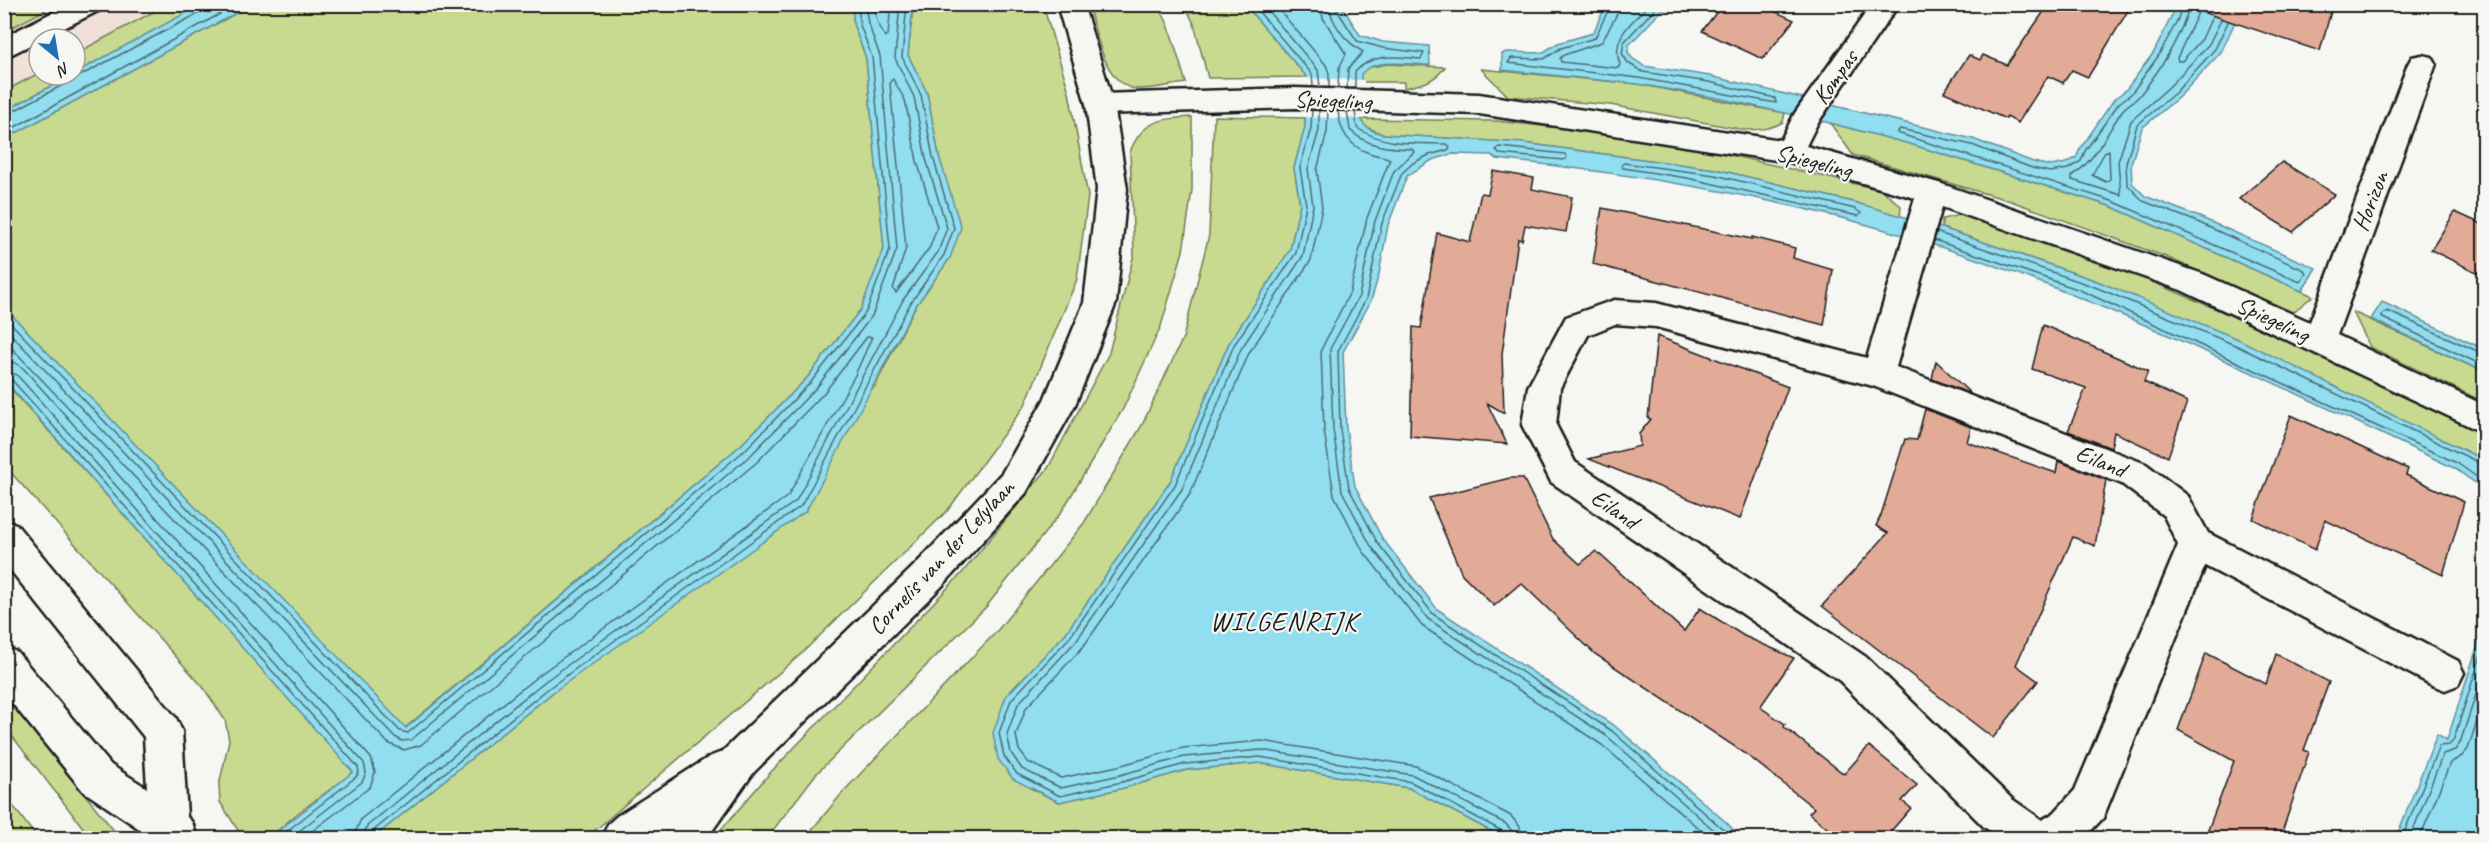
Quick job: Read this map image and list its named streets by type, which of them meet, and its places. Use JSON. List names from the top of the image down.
{
  "streets": {
    "street": [
      "Kompas",
      "Spiegeling",
      "Horizon",
      "Eiland",
      "Cornelis van der Lelylaan"
    ]
  },
  "crossings": [
    ["Kompas", "Spiegeling"],
    ["Spiegeling", "Horizon"],
    ["Spiegeling", "Cornelis van der Lelylaan"]
  ],
  "districts": ["WILGENRIJK"],
  "north": "bottom right"
}
